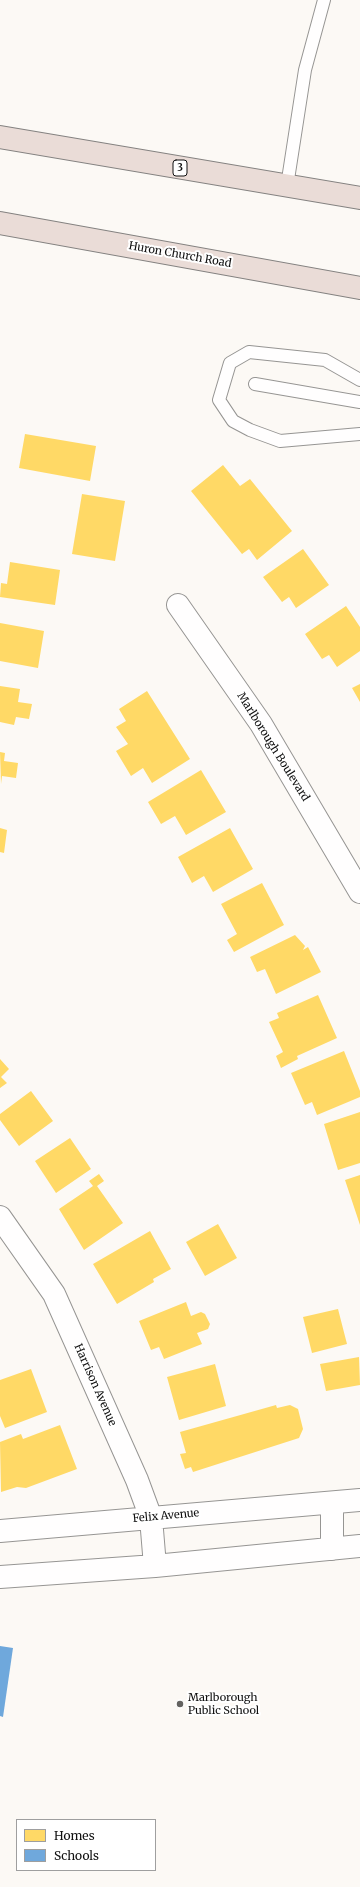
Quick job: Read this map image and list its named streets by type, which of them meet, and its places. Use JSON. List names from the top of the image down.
{
  "streets": {
    "highway": ["3", "Huron Church Road"],
    "street": ["Marlborough Boulevard", "Harrison Avenue", "Felix Avenue"]
  },
  "crossings": [
    ["Harrison Avenue", "Felix Avenue"]
  ],
  "places": ["Marlborough Public School"],
  "legend": ["Homes", "Schools"]
}
